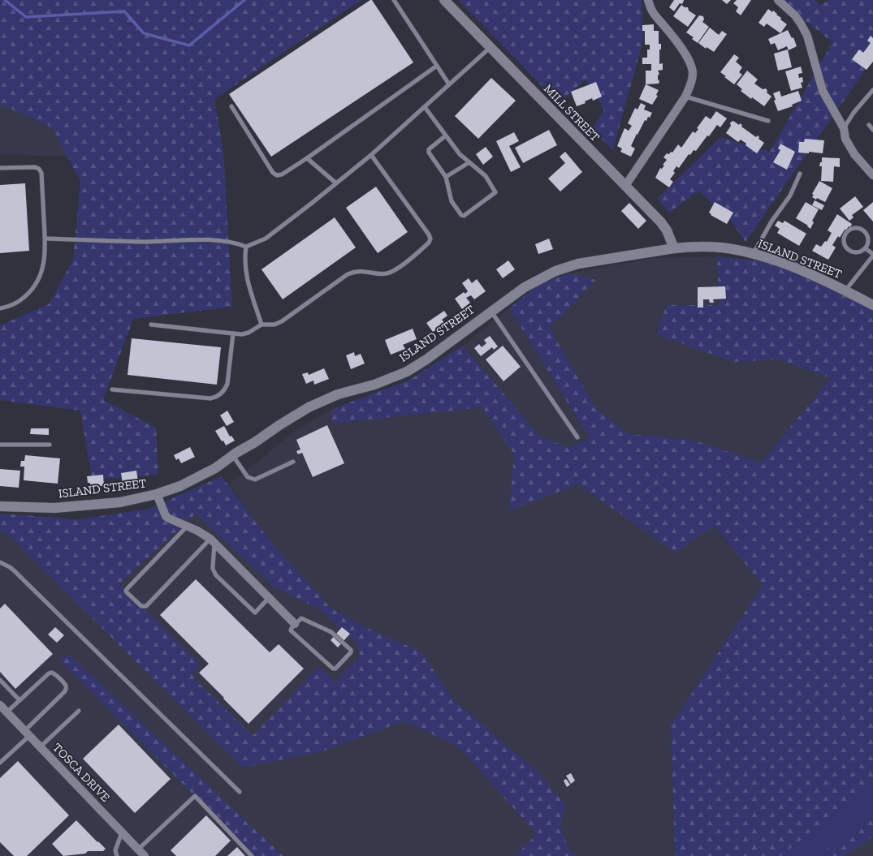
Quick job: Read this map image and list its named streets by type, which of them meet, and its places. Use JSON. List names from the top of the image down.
{
  "streets": {
    "street": ["MILL STREET", "ISLAND STREET", "TOSCA DRIVE"]
  },
  "crossings": [
    ["MILL STREET", "ISLAND STREET"]
  ]
}
